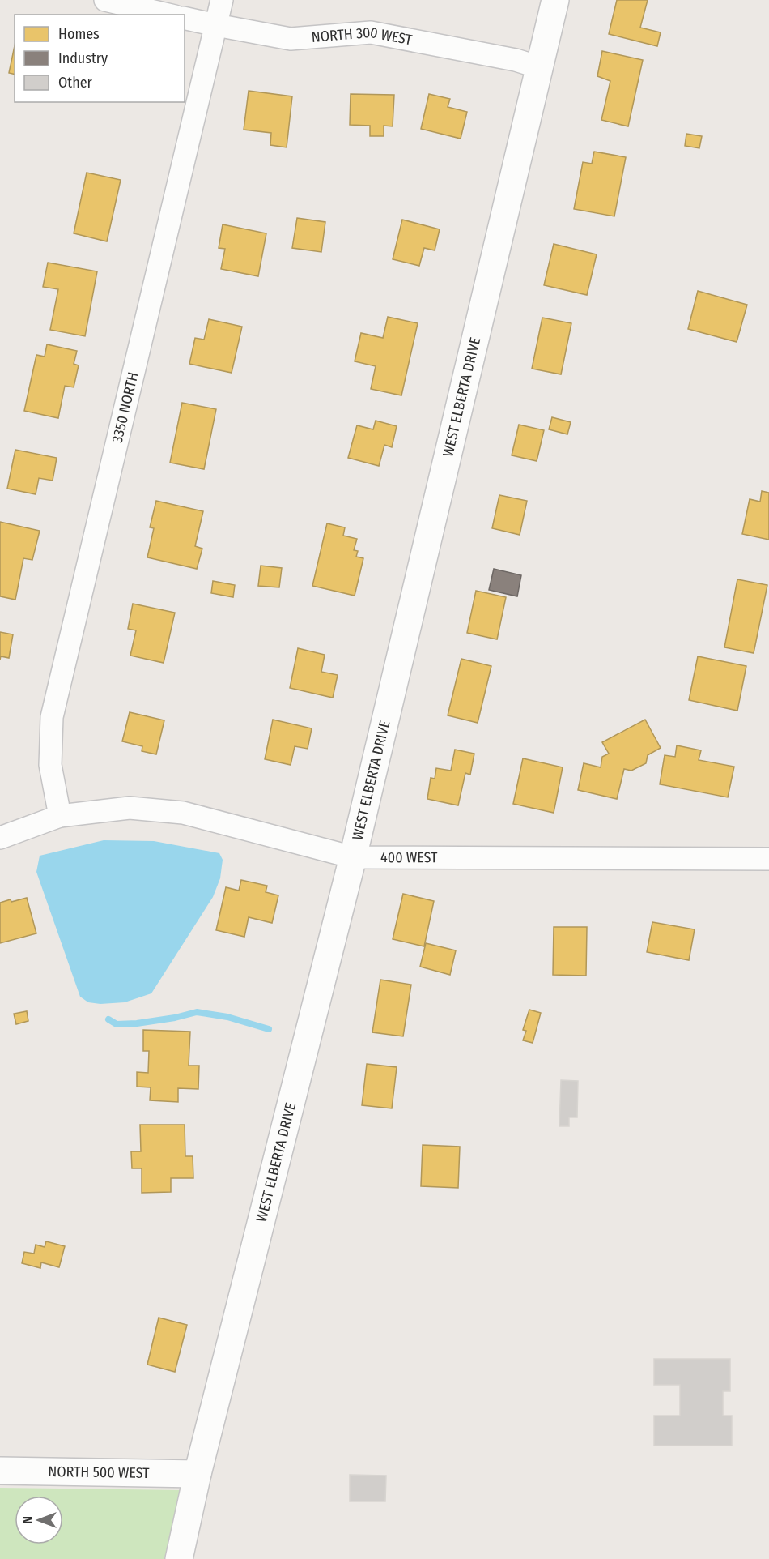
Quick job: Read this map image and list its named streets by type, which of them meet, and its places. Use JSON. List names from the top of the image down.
{
  "streets": {
    "main road": ["WEST ELBERTA DRIVE", "NORTH 500 WEST"],
    "street": ["NORTH 300 WEST", "3350 NORTH", "400 WEST"]
  },
  "crossings": [
    ["NORTH 300 WEST", "WEST ELBERTA DRIVE"],
    ["NORTH 300 WEST", "3350 NORTH"],
    ["WEST ELBERTA DRIVE", "400 WEST"],
    ["WEST ELBERTA DRIVE", "NORTH 500 WEST"],
    ["3350 NORTH", "400 WEST"]
  ],
  "legend": ["Homes", "Industry", "Other"],
  "north": "left"
}
